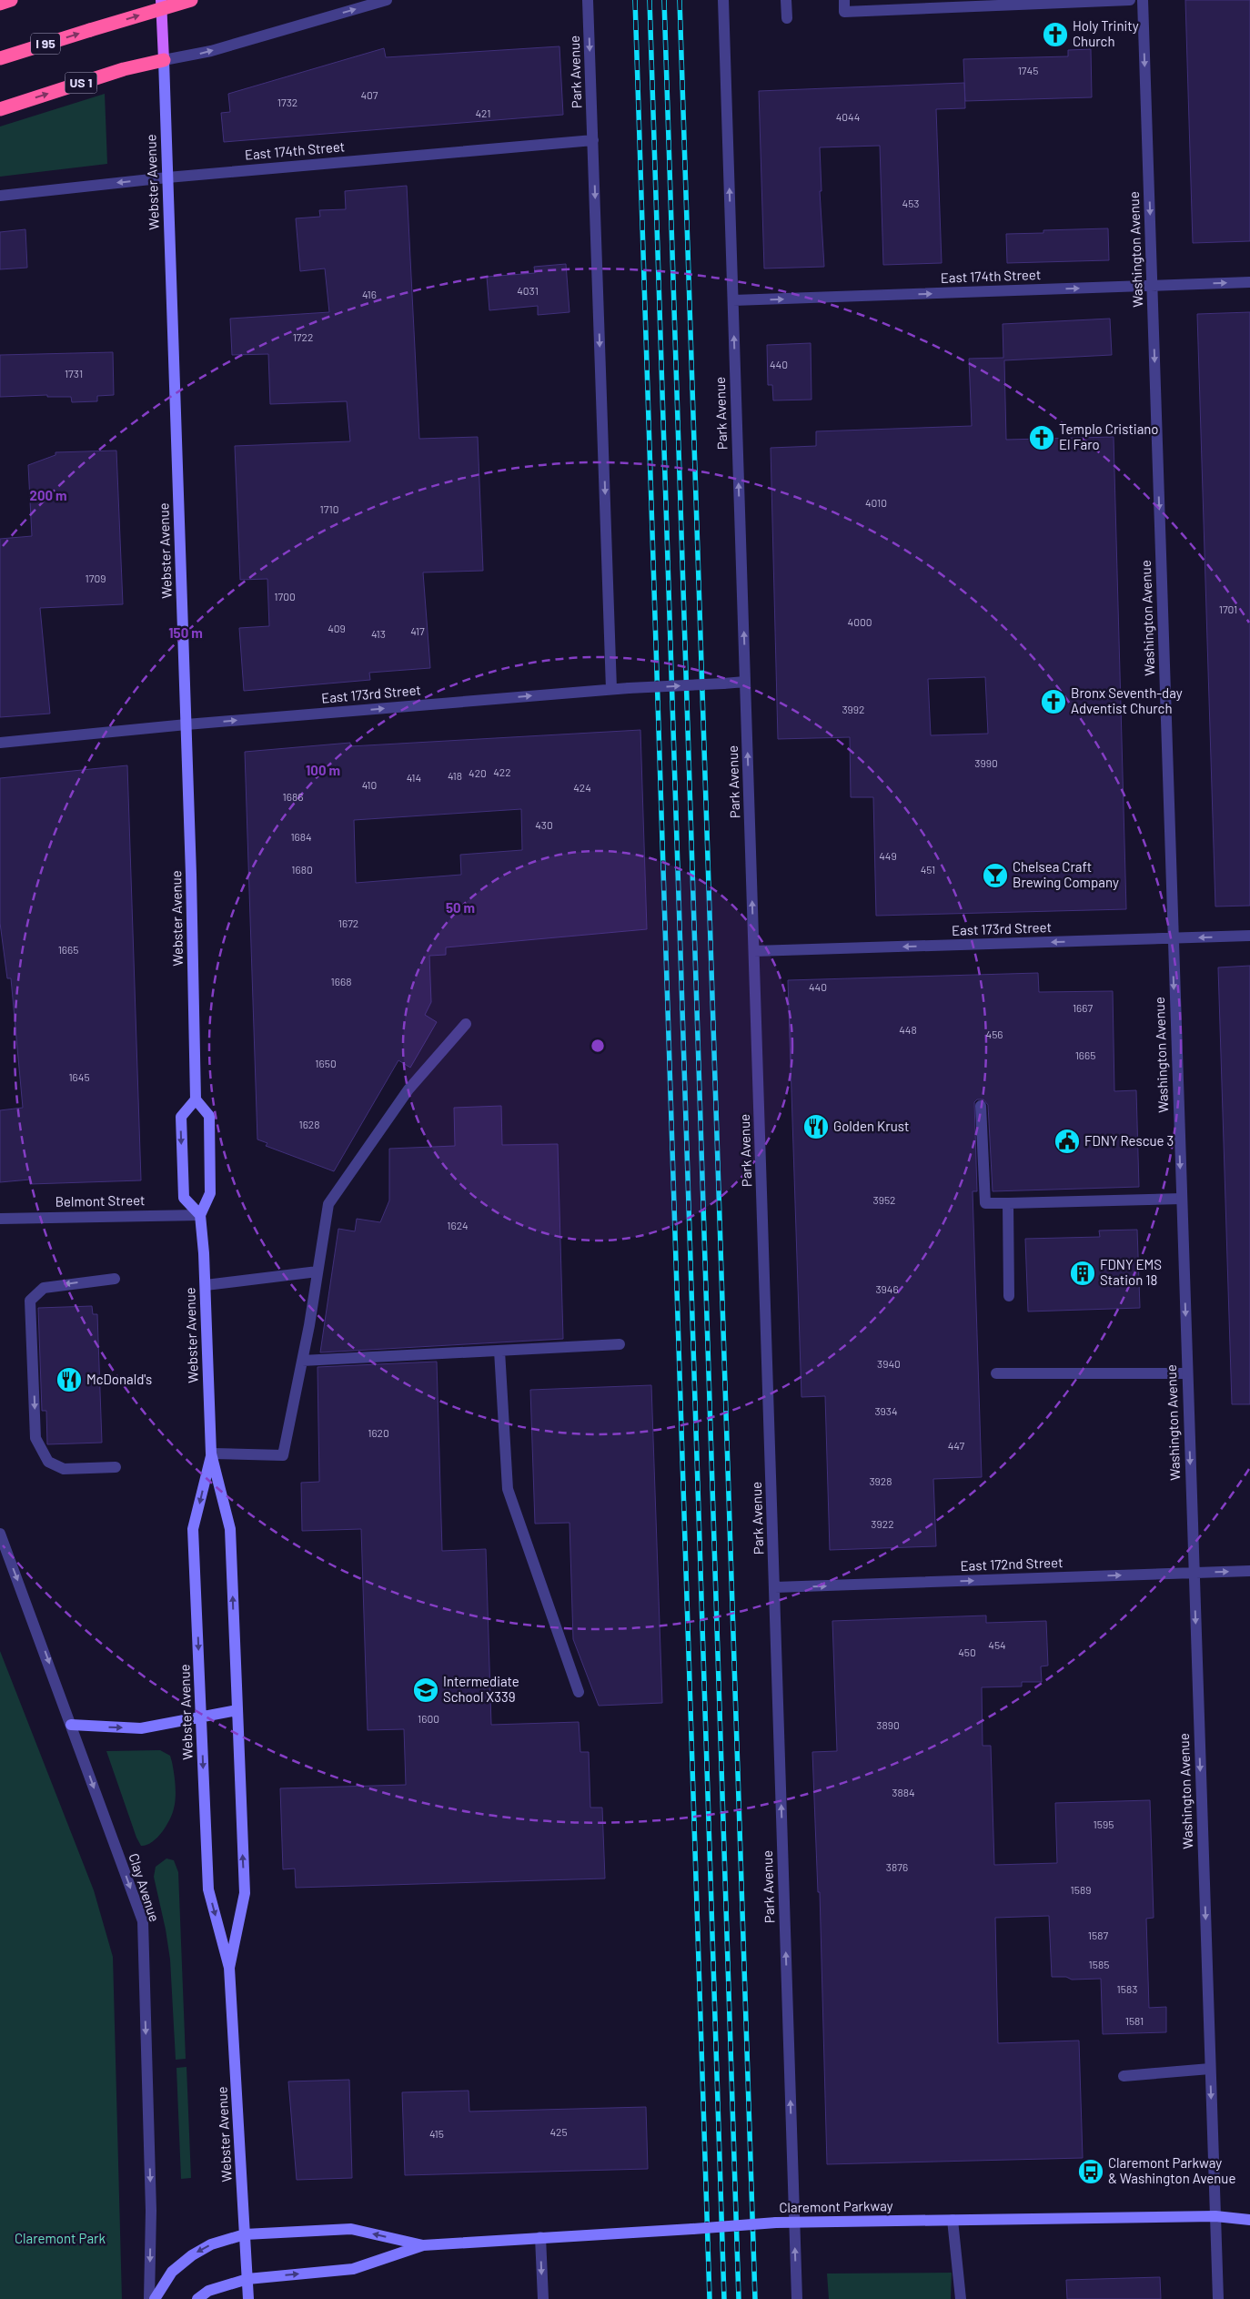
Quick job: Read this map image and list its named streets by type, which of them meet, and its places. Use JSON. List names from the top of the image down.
{
  "streets": {
    "highway": ["I 95", "US 1"],
    "main road": ["Webster Avenue", "Claremont Parkway"],
    "street": [
      "Park Avenue",
      "East 174th Street",
      "Washington Avenue",
      "East 173rd Street",
      "Belmont Street",
      "East 172nd Street",
      "Clay Avenue"
    ]
  },
  "crossings": [
    ["Park Avenue", "East 174th Street"],
    ["Park Avenue", "East 173rd Street"],
    ["Park Avenue", "East 172nd Street"],
    ["Park Avenue", "Claremont Parkway"],
    ["US 1", "Webster Avenue"],
    ["East 174th Street", "Webster Avenue"],
    ["East 174th Street", "Washington Avenue"],
    ["Webster Avenue", "East 173rd Street"],
    ["Webster Avenue", "Belmont Street"],
    ["Webster Avenue", "Claremont Parkway"],
    ["Washington Avenue", "East 173rd Street"],
    ["Washington Avenue", "East 172nd Street"],
    ["Washington Avenue", "Claremont Parkway"]
  ],
  "one_way": ["Washington Avenue", "East 172nd Street", "Clay Avenue"],
  "parks": ["Claremont Park"],
  "places": {
    "church": ["Holy Trinity Church", "Templo Cristiano El Faro", "Bronx Seventh-day Adventist Church"],
    "bar": ["Chelsea Craft Brewing Company"],
    "restaurant": ["Golden Krust", "McDonald's"],
    "public building": ["FDNY Rescue 3"],
    "building": ["FDNY EMS Station 18"],
    "school or university": ["Intermediate School X339"],
    "bus stop": ["Claremont Parkway & Washington Avenue"]
  },
  "house_numbers": [
    "1745",
    "407",
    "1732",
    "421",
    "4044",
    "453",
    "4031",
    "416",
    "1722",
    "440",
    "1731",
    "4010",
    "1710",
    "1709",
    "1700",
    "1701",
    "4000",
    "409",
    "417",
    "413",
    "3992",
    "3990",
    "422",
    "420",
    "418",
    "414",
    "410",
    "424",
    "1686",
    "430",
    "1684",
    "449",
    "1680",
    "451",
    "1672",
    "1665",
    "1668",
    "440",
    "1667",
    "448",
    "456",
    "1665",
    "1650",
    "1645",
    "1628",
    "3952",
    "1624",
    "3946",
    "3940",
    "3934",
    "1620",
    "447",
    "3928",
    "3922",
    "454",
    "450",
    "1600",
    "3890",
    "3884",
    "1595",
    "3876",
    "1589",
    "1587",
    "1585",
    "1583",
    "1581",
    "425",
    "415"
  ],
  "rings": [
    "200 m",
    "150 m",
    "100 m",
    "50 m"
  ]
}
